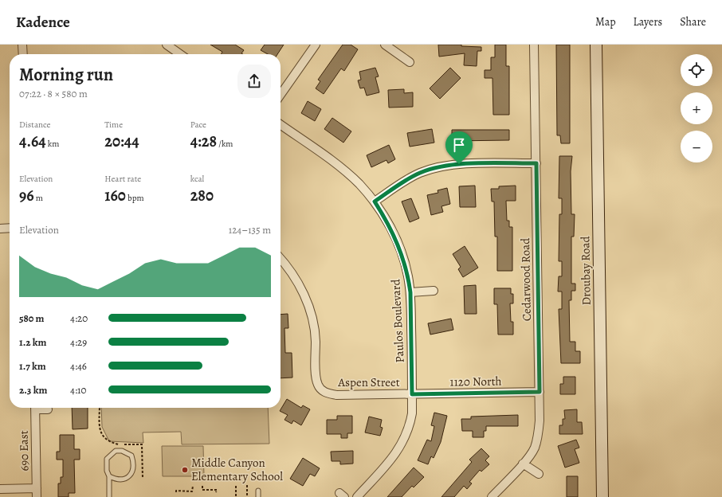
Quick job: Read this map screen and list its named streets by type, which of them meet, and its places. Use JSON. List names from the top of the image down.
{
  "streets": {
    "street": [
      "Droubay Road",
      "Cedarwood Road",
      "Paulos Boulevard",
      "1120 North",
      "Aspen Street",
      "690 East"
    ]
  },
  "crossings": [
    ["Cedarwood Road", "1120 North"],
    ["Paulos Boulevard", "1120 North"],
    ["Paulos Boulevard", "Aspen Street"],
    ["1120 North", "Aspen Street"]
  ],
  "places": ["Middle Canyon Elementary School"],
  "page": {
    "header": "Kadence",
    "nav": ["Map", "Layers", "Share"],
    "map_buttons": ["+", "−"],
    "heading": ["Morning run", "07:22 · 8 × 580 m"],
    "stats": [
      ["Distance", "4.64 km"],
      ["Time", "20:44"],
      ["Pace", "4:28 /km"],
      ["Elevation", "96 m"],
      ["Heart rate", "160 bpm"],
      ["kcal", "280"]
    ],
    "chart": ["Elevation", "124–135 m"],
    "list": [
      {
        "name": "580 m",
        "note": "4:20"
      },
      {
        "name": "1.2 km",
        "note": "4:29"
      },
      {
        "name": "1.7 km",
        "note": "4:46"
      },
      {
        "name": "2.3 km",
        "note": "4:10"
      }
    ]
  }
}
